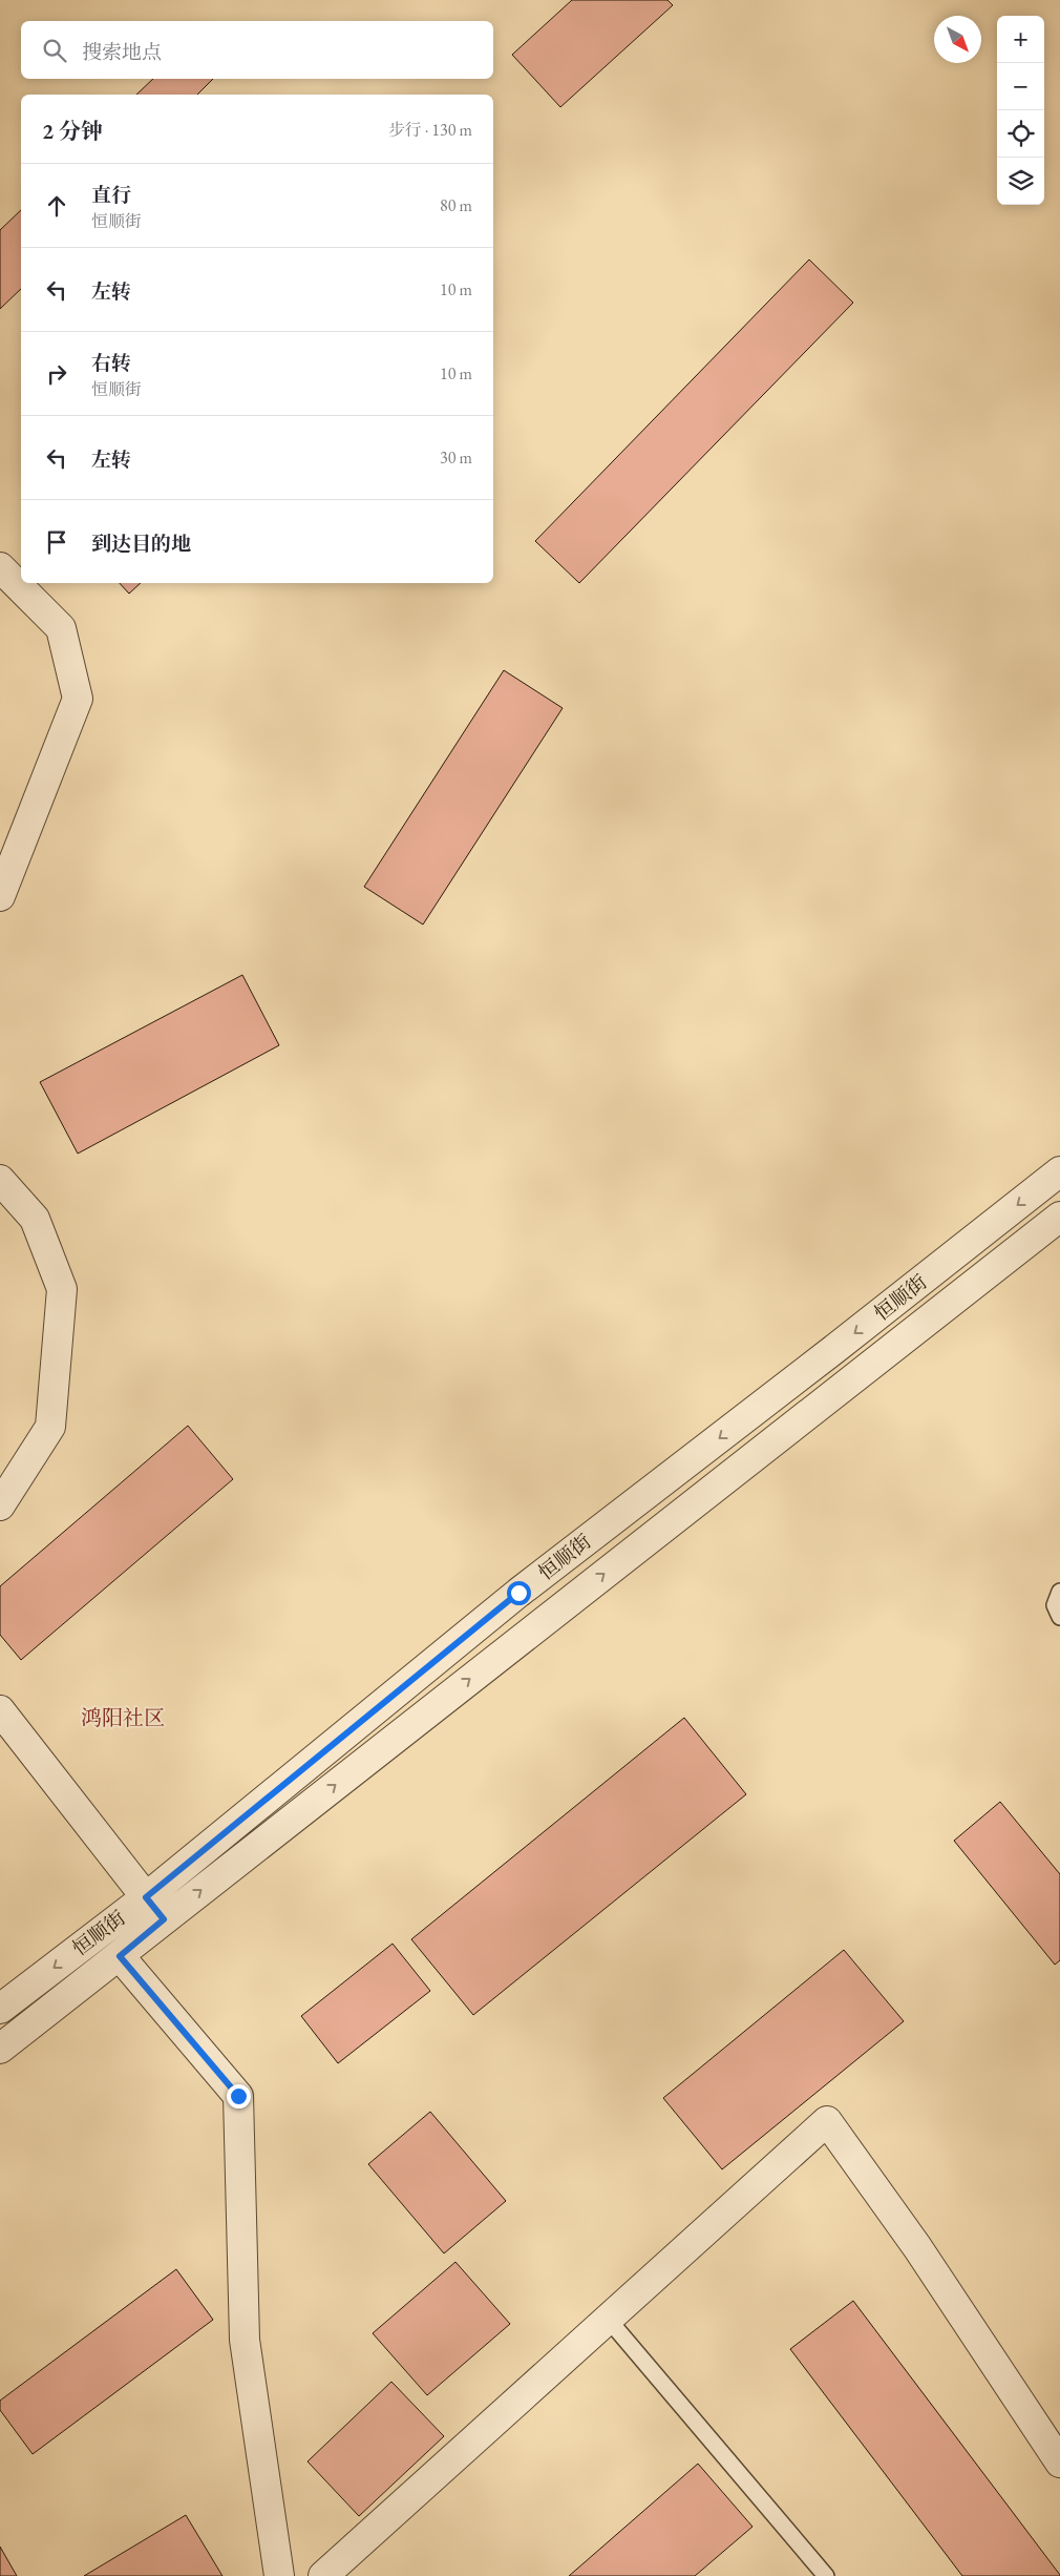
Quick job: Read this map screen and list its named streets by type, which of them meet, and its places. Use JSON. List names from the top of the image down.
{
  "streets": {
    "street": ["恒顺街"]
  },
  "districts": ["鸿阳社区"],
  "north": "bottom right",
  "page": {
    "map_buttons": ["+", "−"],
    "search": "搜索地点",
    "heading": ["2 分钟", "步行 · 130 m"],
    "list": [
      ["直行", "恒顺街", "80 m"],
      ["左转", "10 m"],
      ["右转", "恒顺街", "10 m"],
      ["左转", "30 m"],
      "到达目的地"
    ]
  }
}
